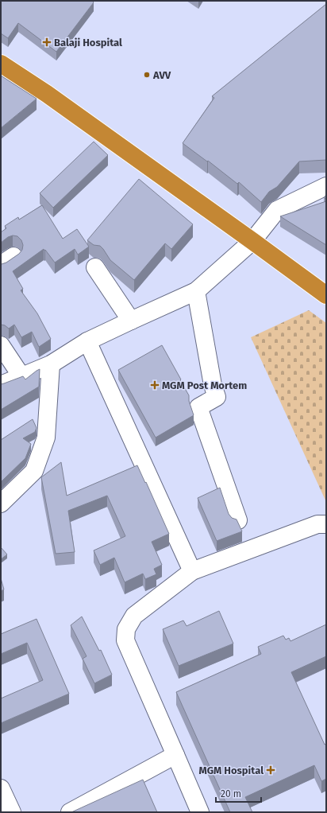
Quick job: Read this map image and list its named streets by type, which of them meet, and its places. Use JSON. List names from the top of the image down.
{
  "places": {
    "health": ["Balaji Hospital", "MGM Post Mortem", "MGM Hospital"],
    "other": ["AVV"]
  },
  "scale_bar": "20 m"
}
